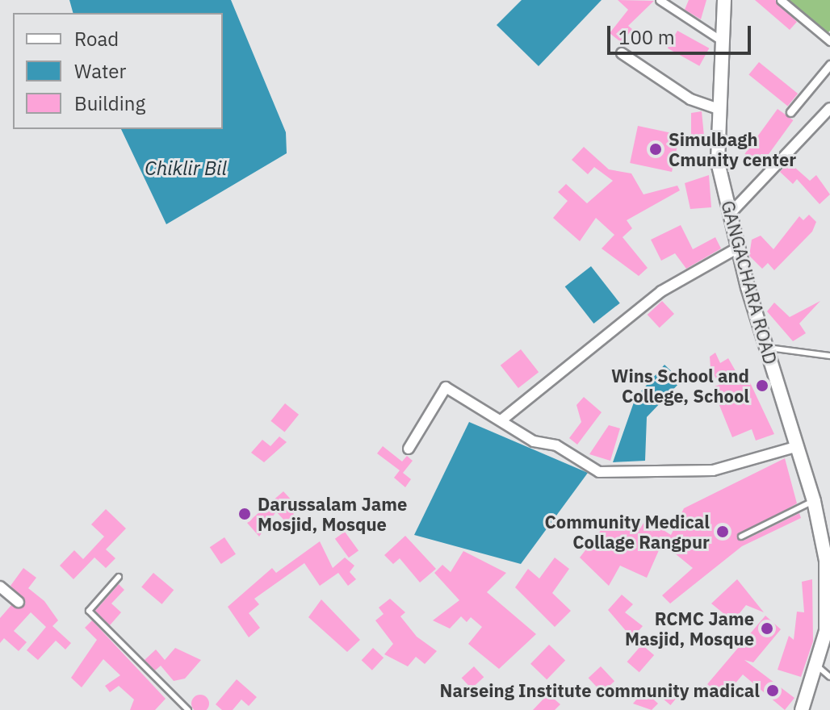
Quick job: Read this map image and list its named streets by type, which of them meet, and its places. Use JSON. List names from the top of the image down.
{
  "streets": {
    "main road": ["GANGACHARA ROAD"]
  },
  "water": ["Chiklir Bil"],
  "places": [
    "Simulbagh Cmunity center",
    "Wins School and College, School",
    "Darussalam Jame Mosjid, Mosque",
    "Community Medical Collage Rangpur",
    "RCMC Jame Masjid, Mosque",
    "Narseing Institute community madical"
  ],
  "legend": ["Road", "Water", "Building"],
  "scale_bar": "100 m"
}
